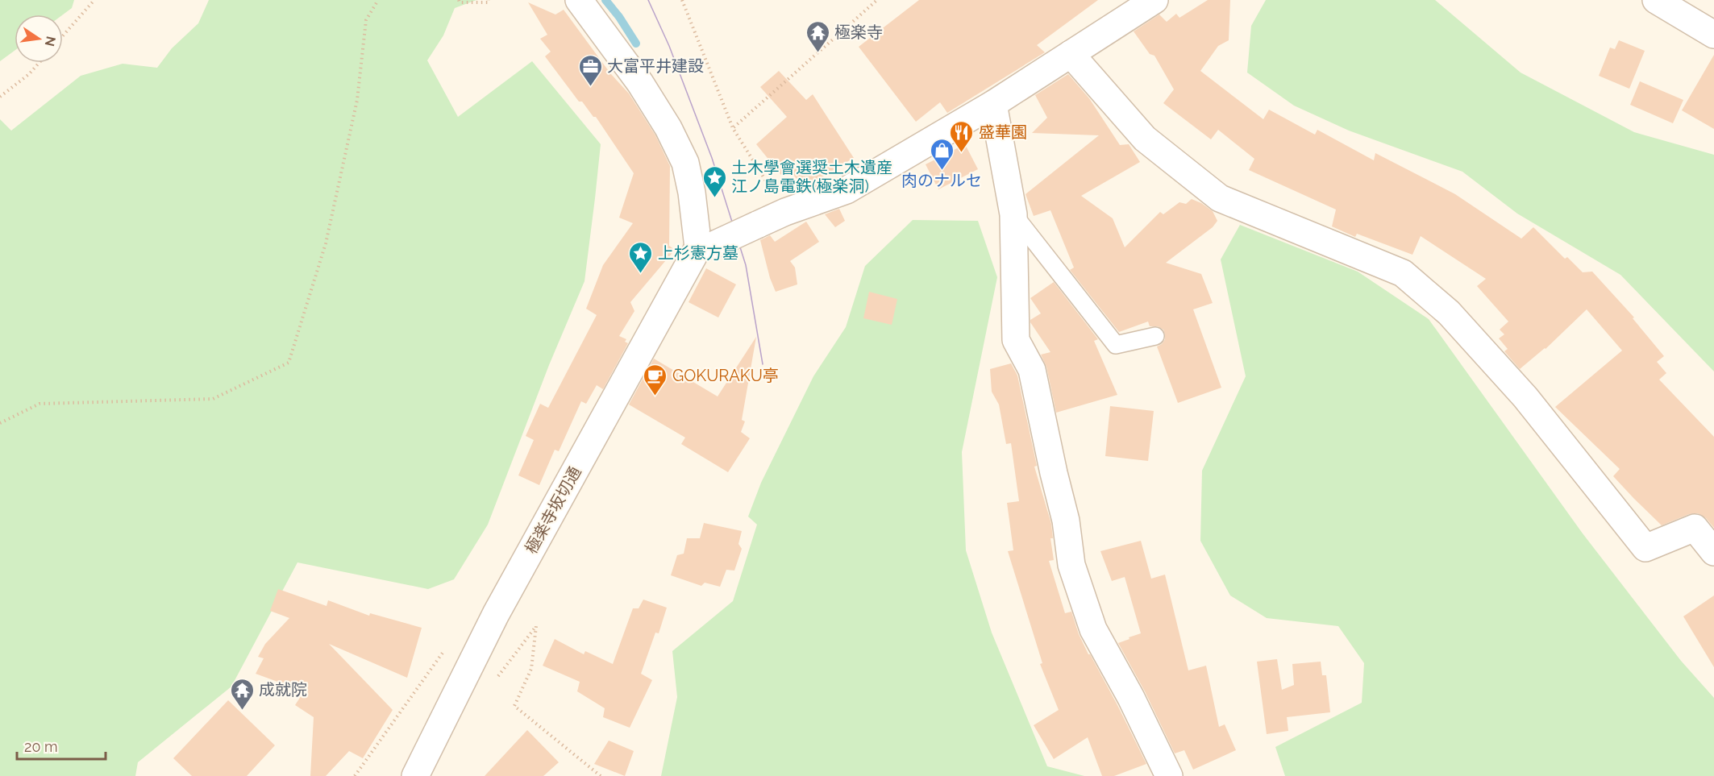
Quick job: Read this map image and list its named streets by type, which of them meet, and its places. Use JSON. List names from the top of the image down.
{
  "streets": {
    "street": ["極楽寺坂切通"]
  },
  "places": {
    "temple": ["極楽寺", "成就院"],
    "office": ["大富平井建設"],
    "restaurant": ["盛華園"],
    "shop": ["肉のナルセ"],
    "place": ["土木學會選奨土木遺産 江ノ島電鉄(極楽洞)", "上杉憲方墓"],
    "cafe": ["GOKURAKU亭"]
  },
  "scale_bar": "20 m",
  "north": "right"
}
